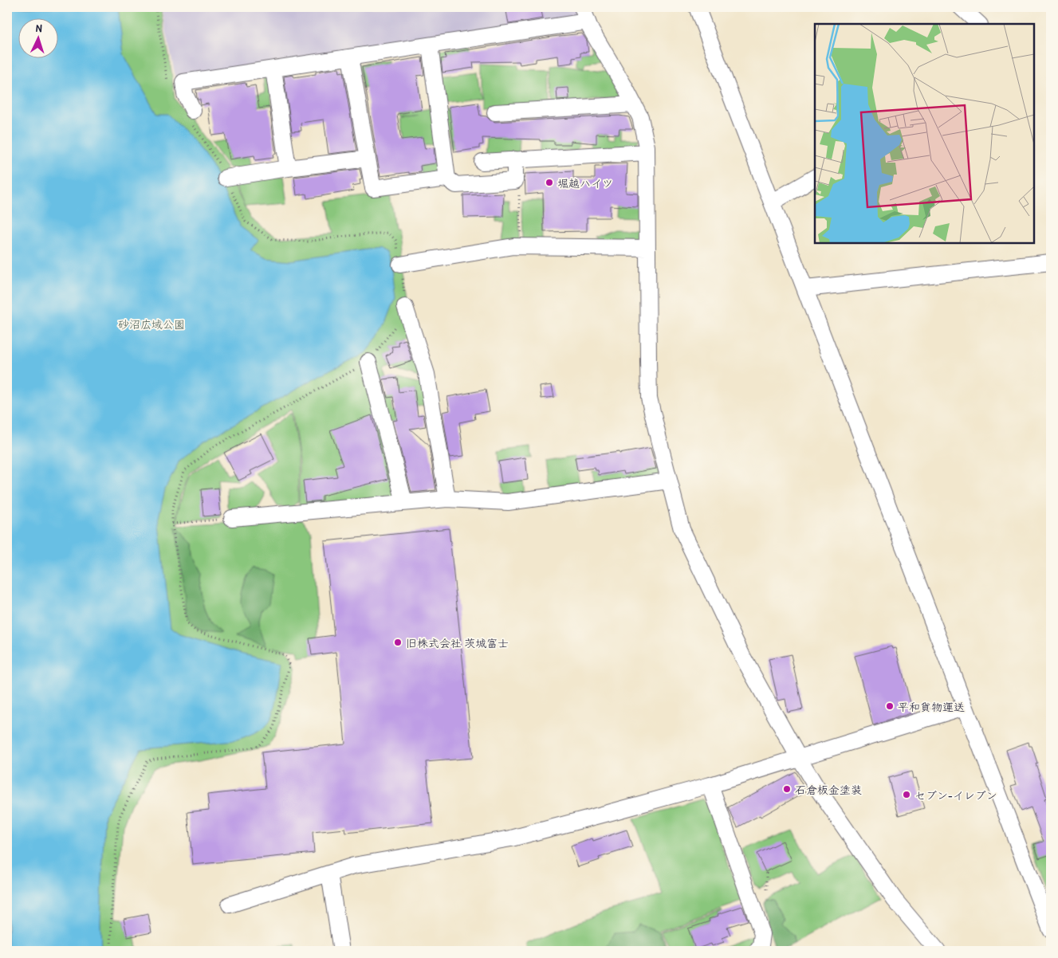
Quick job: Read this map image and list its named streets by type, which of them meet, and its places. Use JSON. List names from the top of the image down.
{
  "parks": ["砂沼広域公園"],
  "places": [
    "堀越ハイツ",
    "旧株式会社 茨城富士",
    "平和貨物運送",
    "石倉板金塗装",
    "セブン-イレブン"
  ],
  "north": "top"
}
